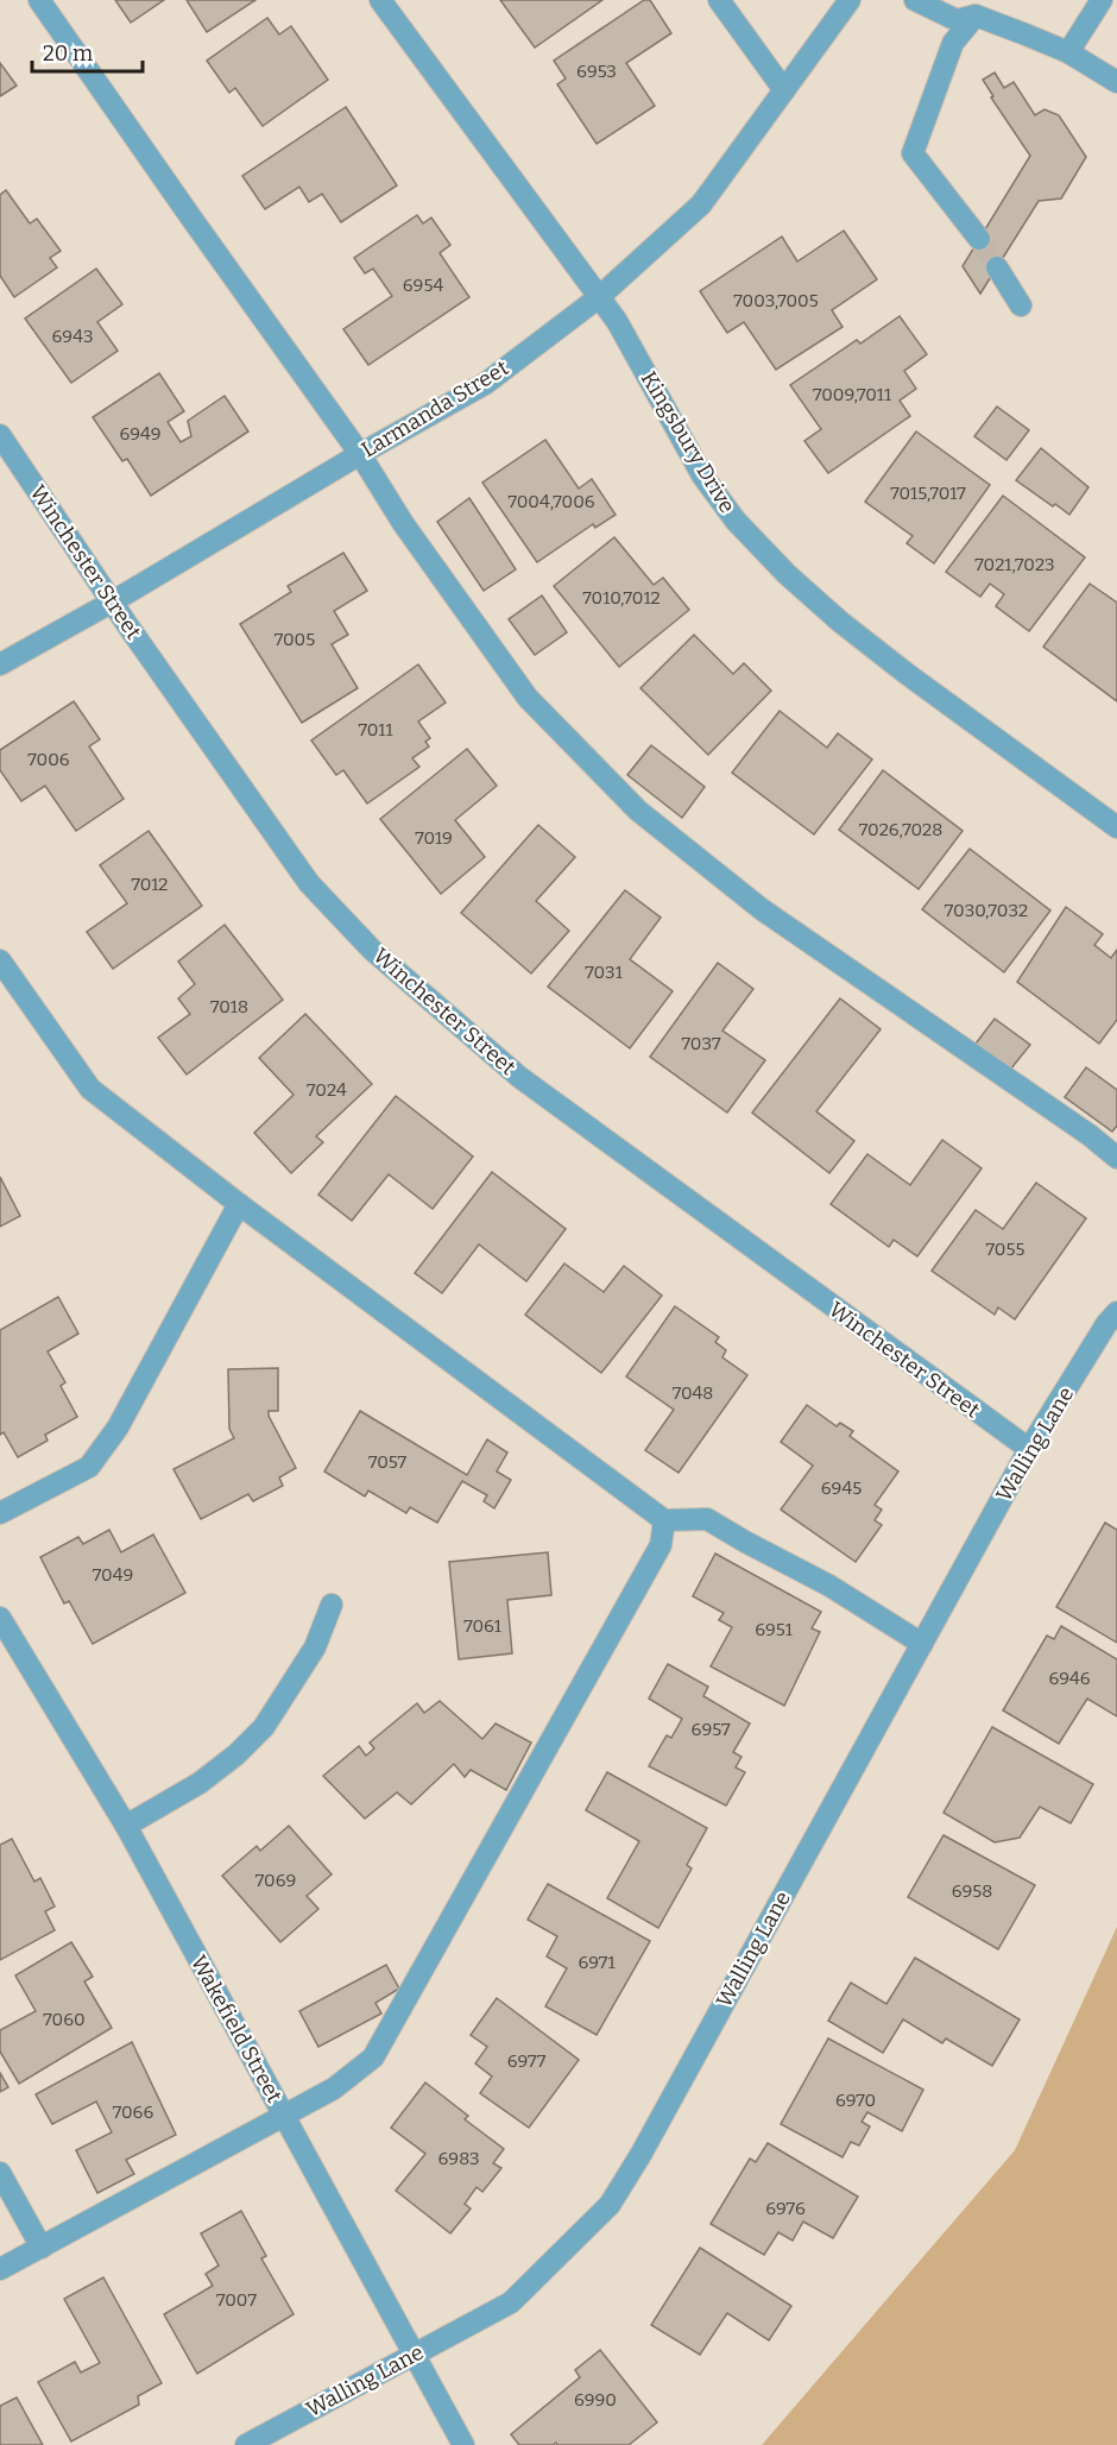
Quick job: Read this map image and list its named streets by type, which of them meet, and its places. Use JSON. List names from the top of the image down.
{
  "streets": {
    "street": [
      "Larmanda Street",
      "Kingsbury Drive",
      "Winchester Street",
      "Walling Lane",
      "Wakefield Street"
    ]
  },
  "crossings": [
    ["Larmanda Street", "Kingsbury Drive"],
    ["Larmanda Street", "Winchester Street"],
    ["Winchester Street", "Walling Lane"],
    ["Walling Lane", "Wakefield Street"]
  ],
  "house_numbers": [
    "6953",
    "6954",
    "7003,7005",
    "6943",
    "7009,7011",
    "6949",
    "7015,7017",
    "7004,7006",
    "7021,7023",
    "7010,7012",
    "7005",
    "7011",
    "7006",
    "7026,7028",
    "7019",
    "7012",
    "7030,7032",
    "7031",
    "7018",
    "7037",
    "7024",
    "7055",
    "7048",
    "7057",
    "6945",
    "7049",
    "7061",
    "6951",
    "6946",
    "6957",
    "7069",
    "6958",
    "6971",
    "7060",
    "6977",
    "6970",
    "7066",
    "6983",
    "6976",
    "7007",
    "6990"
  ],
  "scale_bar": "20 m"
}
